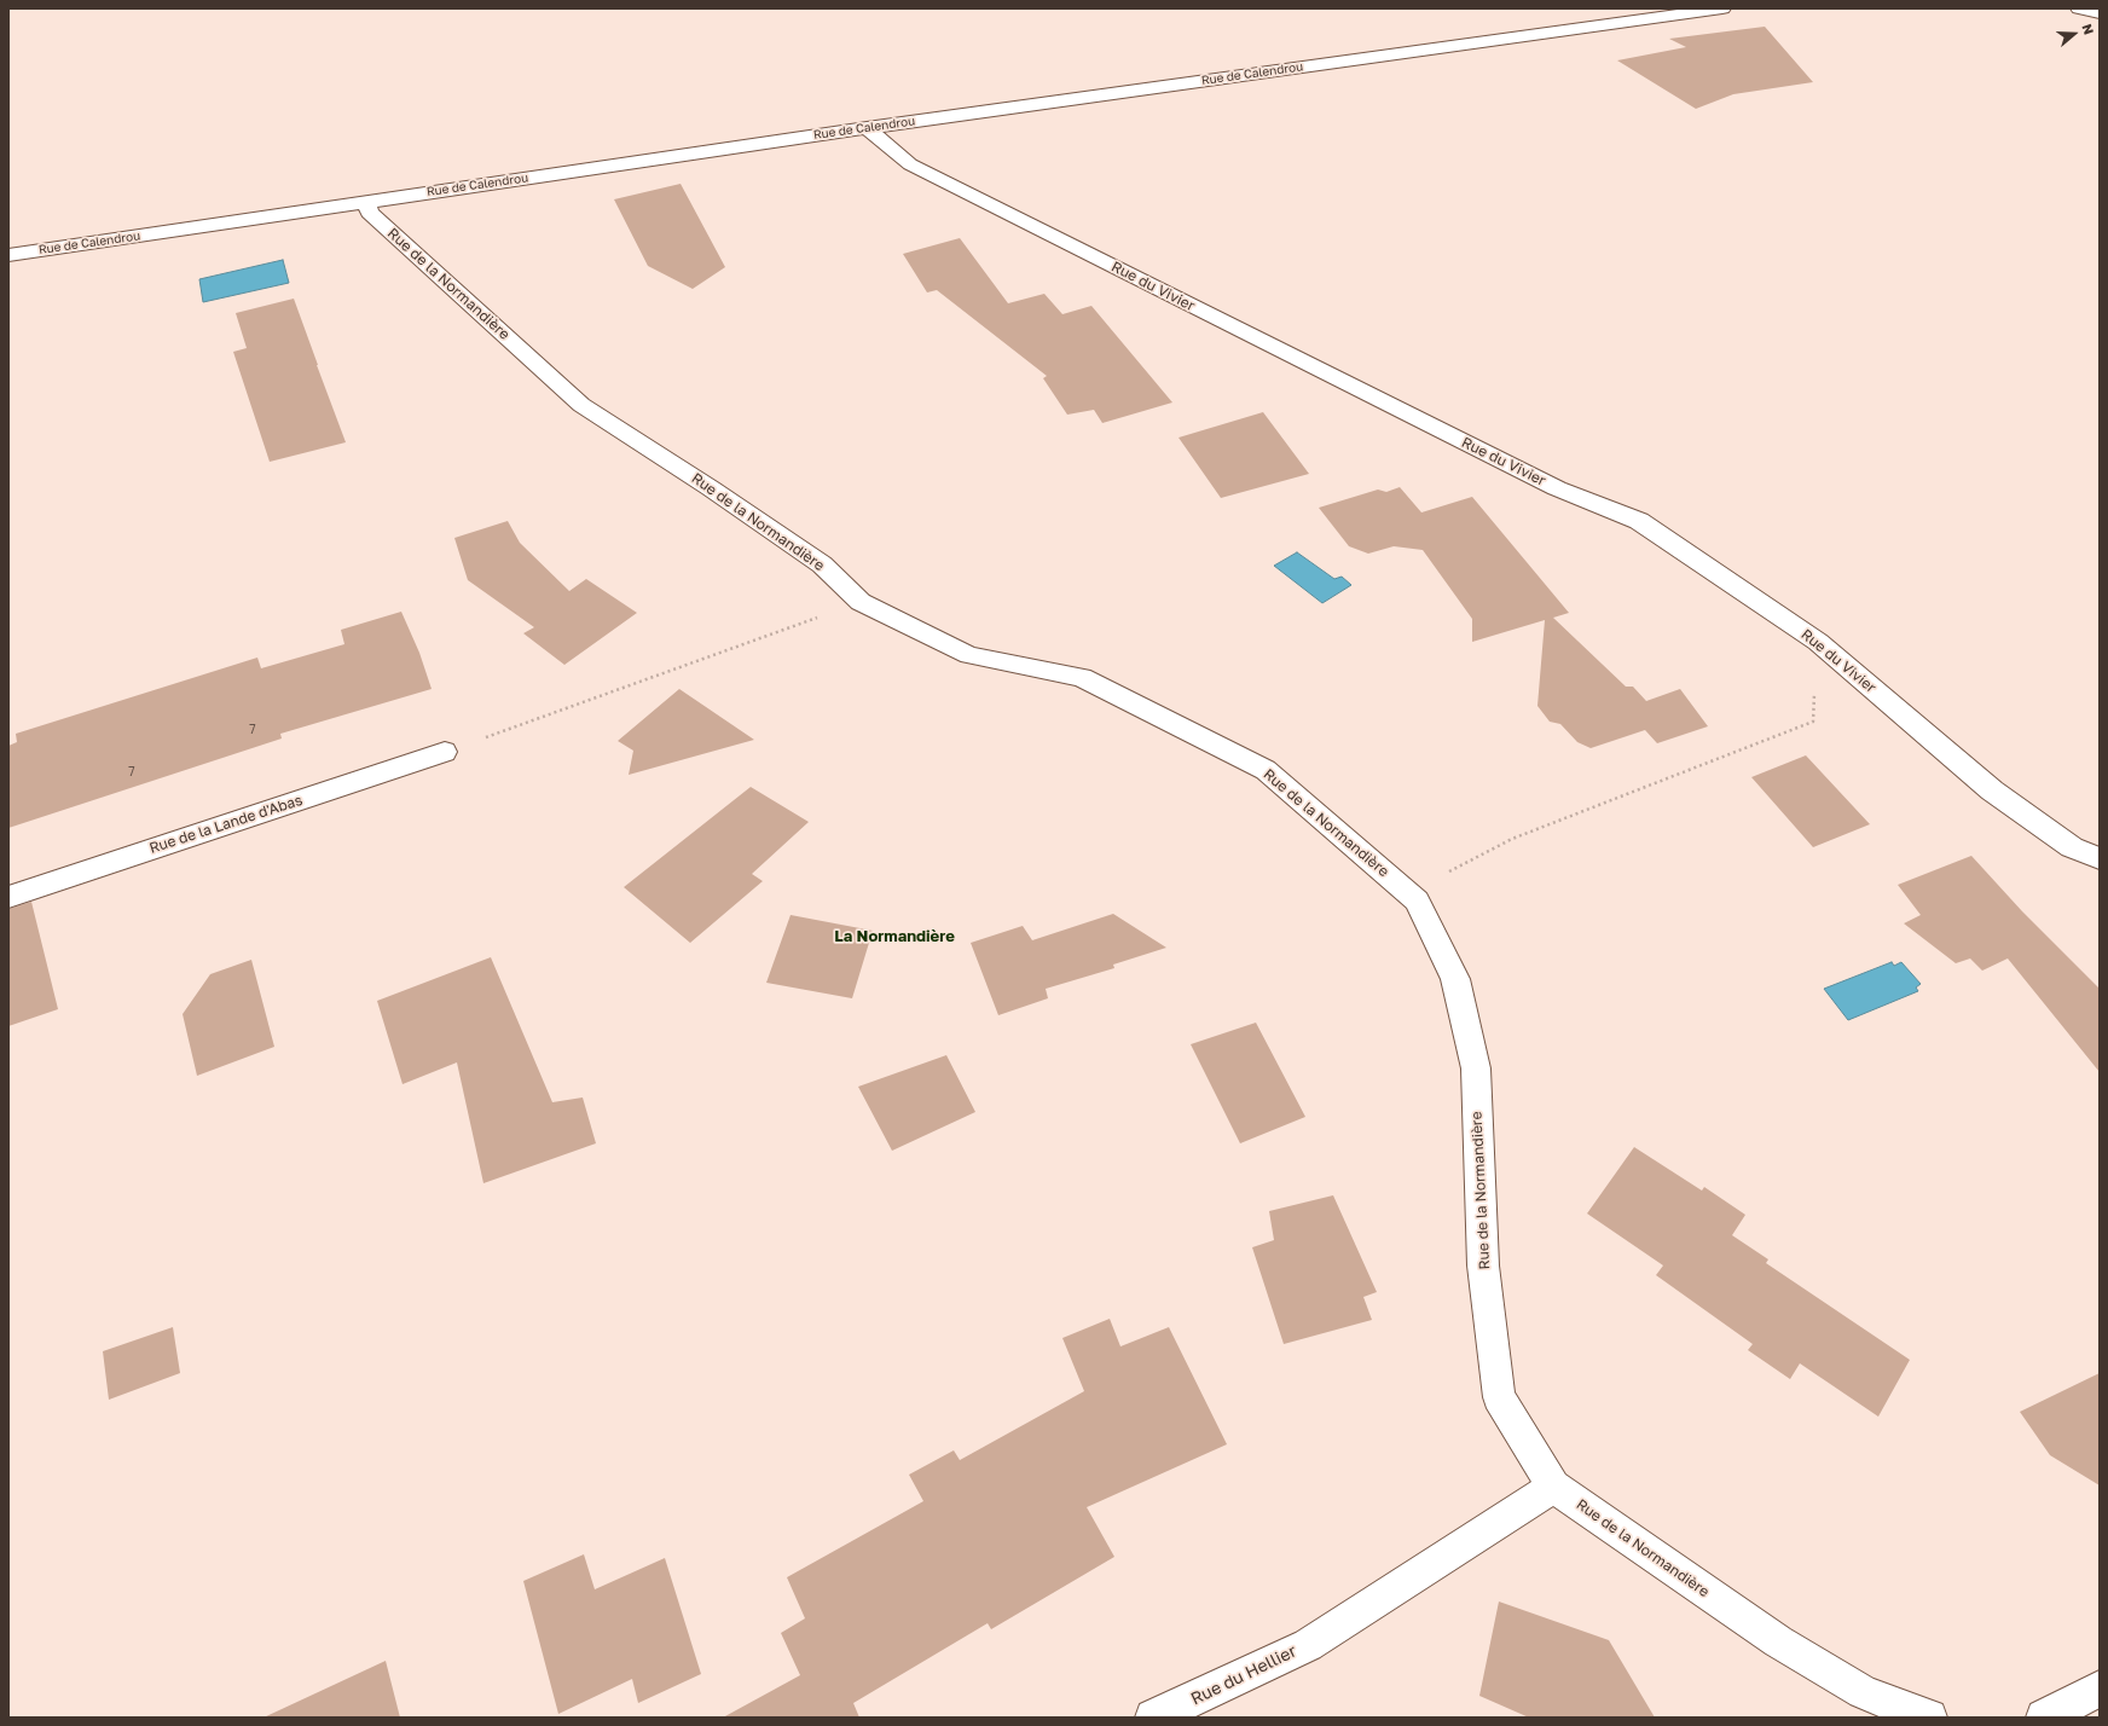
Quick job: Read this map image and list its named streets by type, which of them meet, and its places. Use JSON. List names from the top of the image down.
{
  "streets": {
    "street": [
      "Rue de Calendrou",
      "Rue de la Normandière",
      "Rue du Vivier",
      "Rue de la Lande d'Abas",
      "Rue du Hellier"
    ]
  },
  "crossings": [
    ["Rue de Calendrou", "Rue de la Normandière"],
    ["Rue de Calendrou", "Rue du Vivier"],
    ["Rue de la Normandière", "Rue du Hellier"]
  ],
  "districts": ["La Normandière"],
  "house_numbers": ["7", "7"],
  "north": "right"
}
